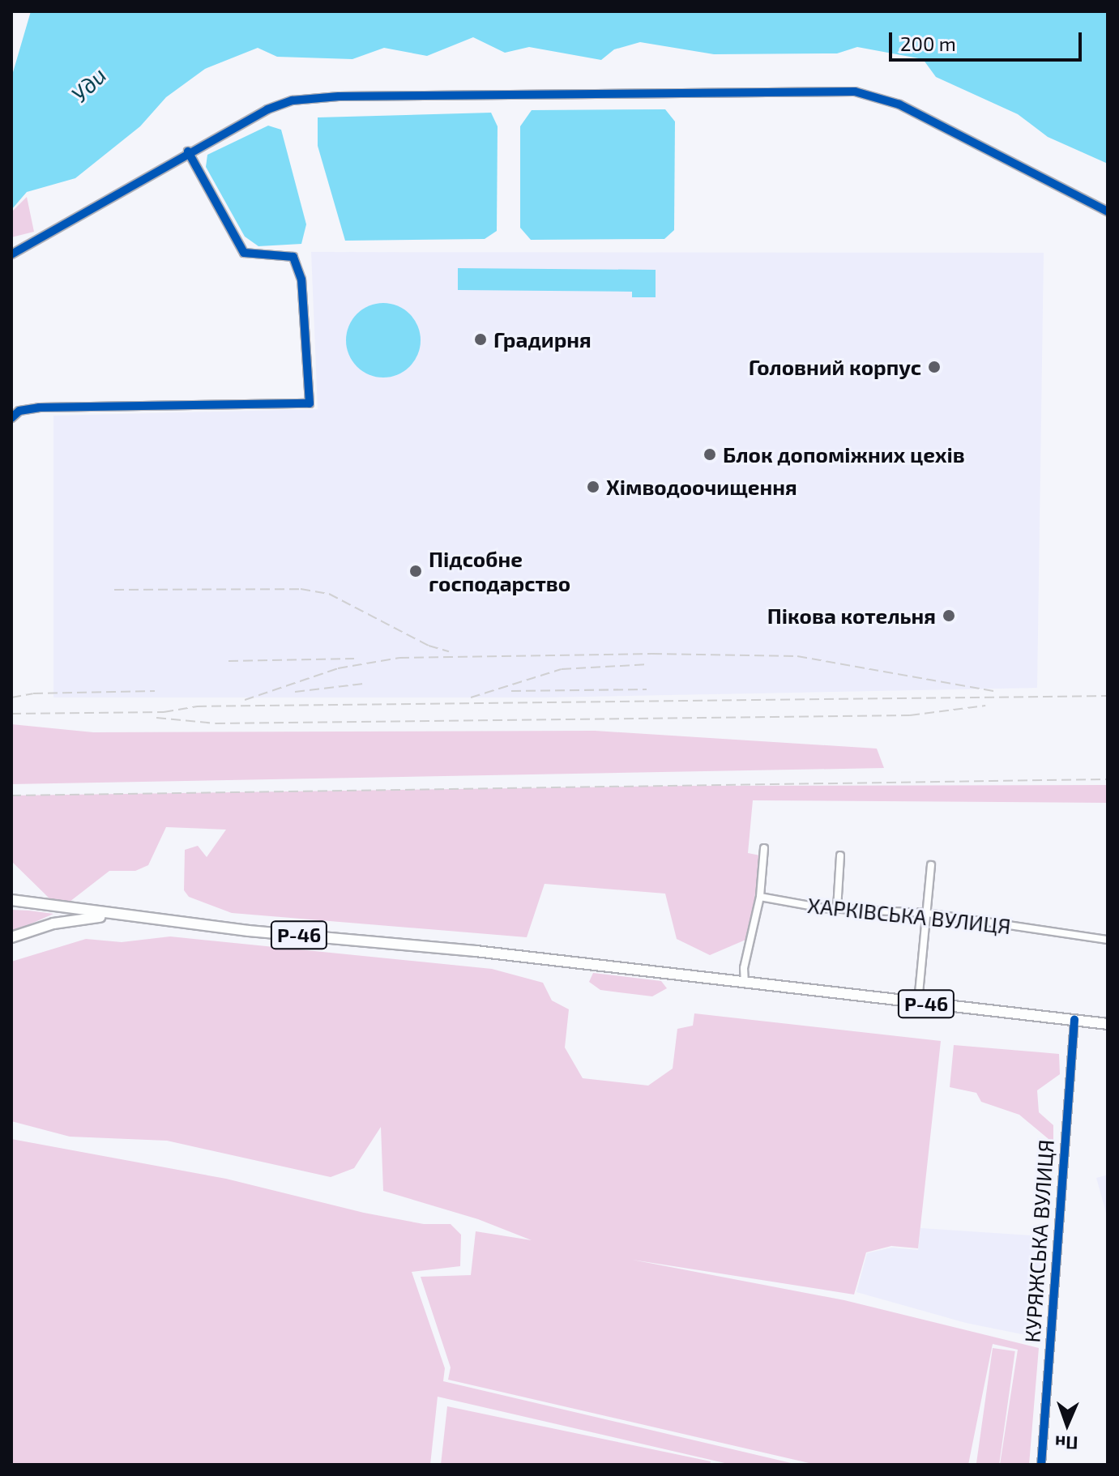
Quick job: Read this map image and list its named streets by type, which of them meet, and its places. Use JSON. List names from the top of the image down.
{
  "streets": {
    "main road": ["Р-46"],
    "street": ["ХАРКІВСЬКА ВУЛИЦЯ", "КУРЯЖСЬКА ВУЛИЦЯ"]
  },
  "crossings": [
    ["Р-46", "КУРЯЖСЬКА ВУЛИЦЯ"]
  ],
  "water": ["Уди"],
  "places": [
    "Градирня",
    "Головний корпус",
    "Блок допоміжних цехів",
    "Хімводоочищення",
    "Підсобне господарство",
    "Пікова котельня"
  ],
  "scale_bar": "200 m",
  "north": "bottom"
}
